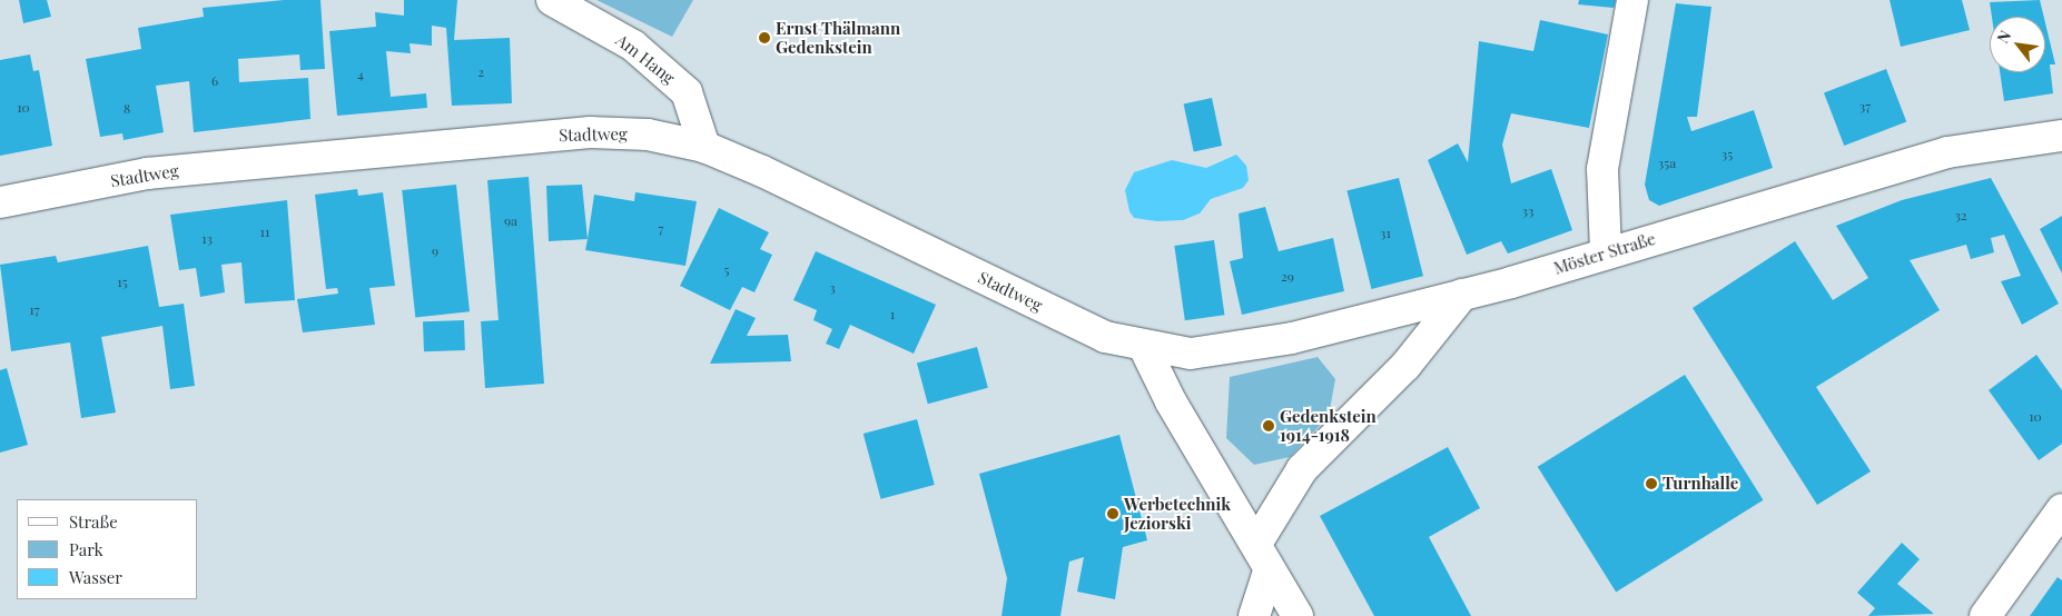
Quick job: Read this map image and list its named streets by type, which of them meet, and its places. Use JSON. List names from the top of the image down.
{
  "streets": {
    "street": ["Am Hang", "Stadtweg", "Möster Straße"]
  },
  "crossings": [
    ["Am Hang", "Stadtweg"],
    ["Stadtweg", "Möster Straße"]
  ],
  "places": [
    "Ernst Thälmann Gedenkstein",
    "Gedenkstein 1914-1918",
    "Turnhalle",
    "Werbetechnik Jeziorski"
  ],
  "house_numbers": [
    "2",
    "4",
    "6",
    "37",
    "10",
    "8",
    "35",
    "35a",
    "33",
    "32",
    "9a",
    "7",
    "11",
    "31",
    "13",
    "9",
    "5",
    "29",
    "15",
    "3",
    "17",
    "1",
    "10"
  ],
  "legend": ["Straße", "Park", "Wasser"],
  "north": "top left"
}
